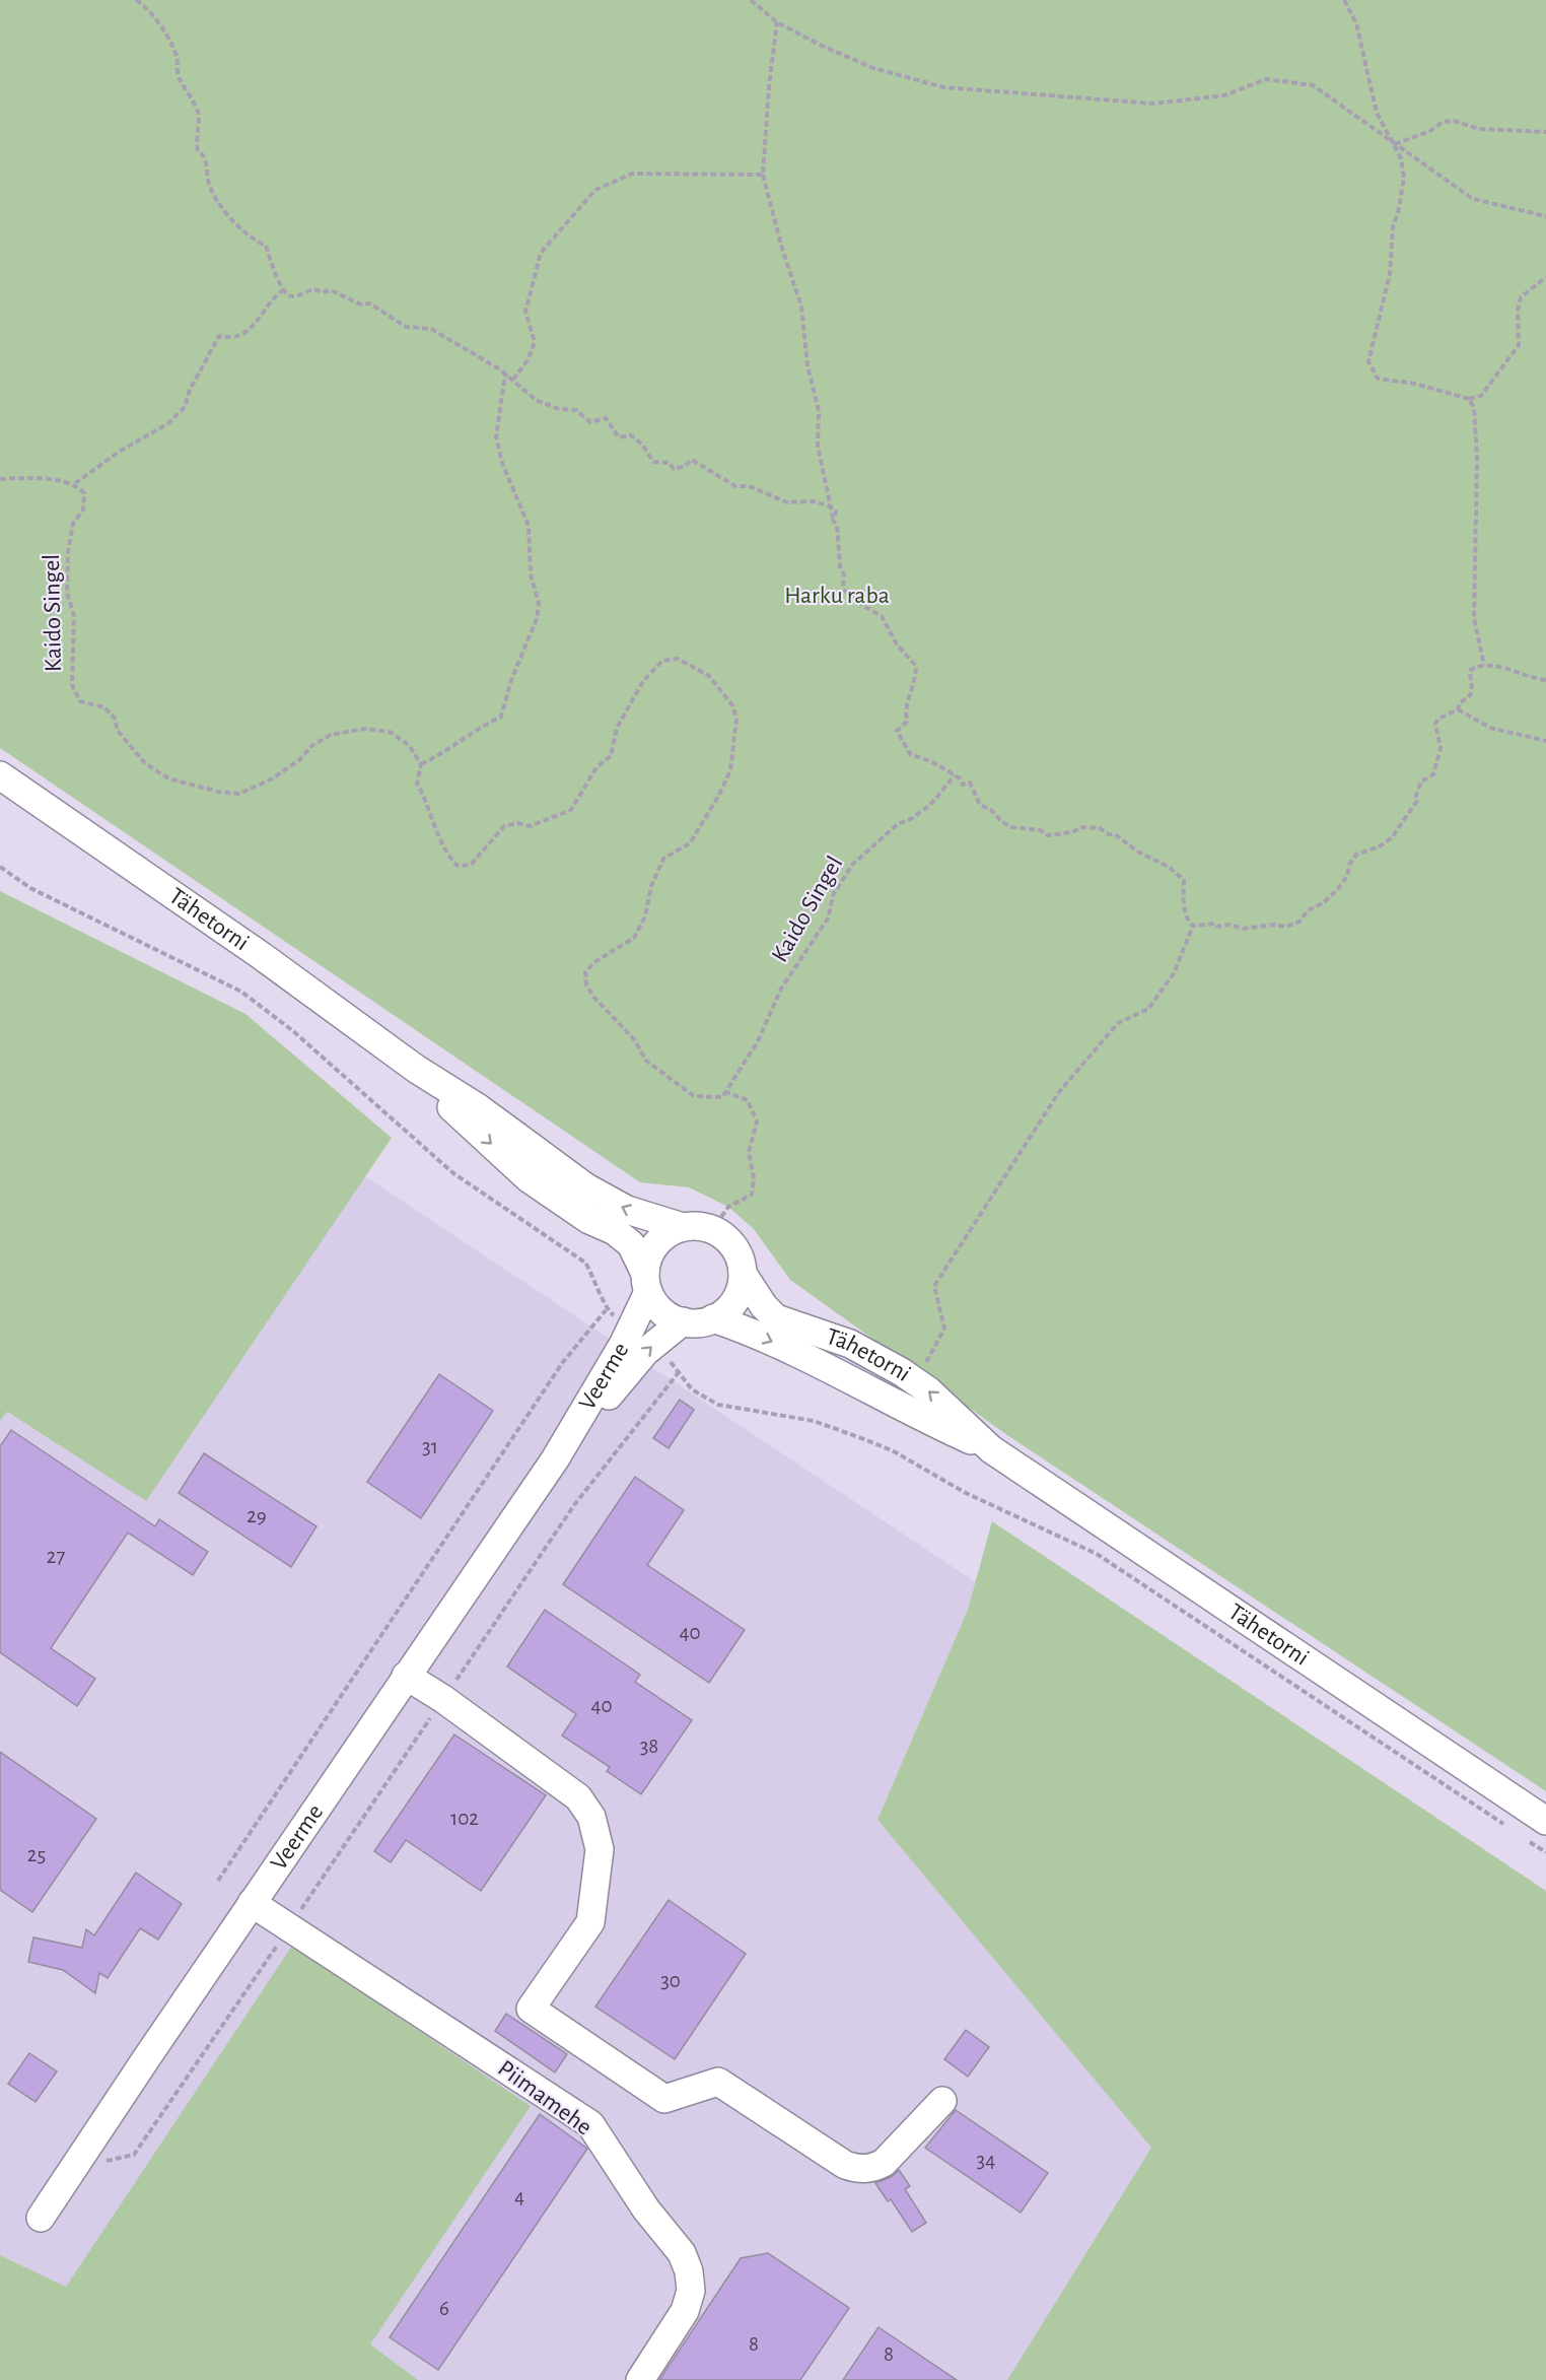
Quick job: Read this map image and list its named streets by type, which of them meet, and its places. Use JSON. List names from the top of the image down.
{
  "streets": {
    "street": ["Tähetorni", "Veerme", "Piimamehe"],
    "path": ["Kaido Singel"]
  },
  "crossings": [
    ["Tähetorni", "Veerme"],
    ["Veerme", "Piimamehe"]
  ],
  "parks": ["Harku raba"],
  "house_numbers": [
    "31",
    "29",
    "27",
    "40",
    "40",
    "38",
    "102",
    "25",
    "30",
    "34",
    "4",
    "6",
    "8",
    "8"
  ]
}
